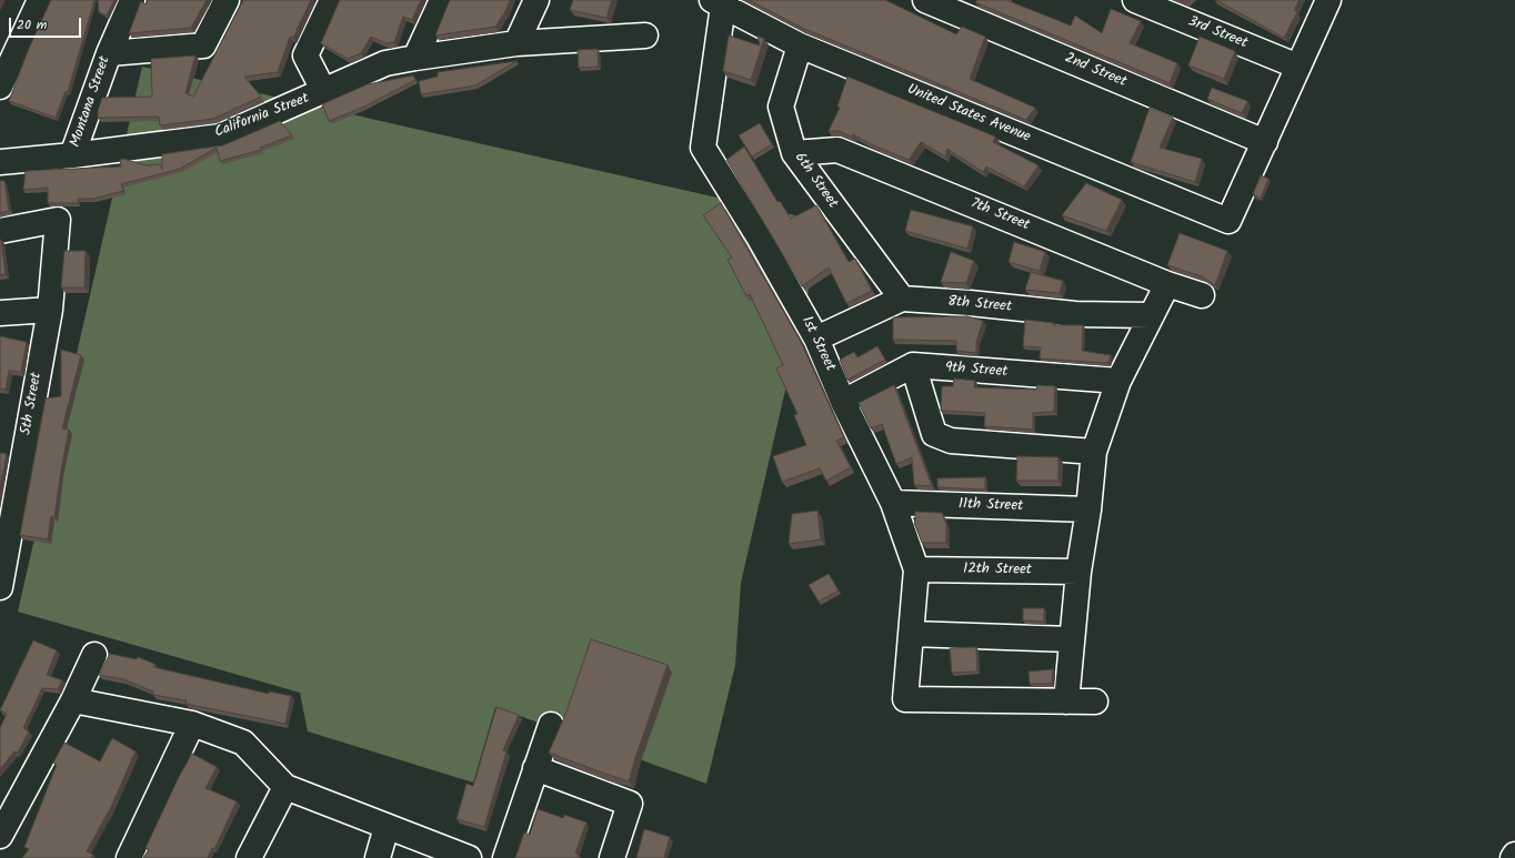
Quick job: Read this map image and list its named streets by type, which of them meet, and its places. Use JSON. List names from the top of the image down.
{
  "streets": {
    "street": [
      "3rd Street",
      "2nd Street",
      "Montana Street",
      "United States Avenue",
      "California Street",
      "6th Street",
      "7th Street",
      "8th Street",
      "1st Street",
      "9th Street",
      "5th Street",
      "11th Street",
      "12th Street"
    ]
  },
  "crossings": [
    ["2nd Street", "United States Avenue"],
    ["Montana Street", "California Street"],
    ["United States Avenue", "6th Street"],
    ["United States Avenue", "1st Street"],
    ["6th Street", "7th Street"],
    ["6th Street", "8th Street"],
    ["8th Street", "1st Street"],
    ["1st Street", "11th Street"],
    ["1st Street", "12th Street"]
  ],
  "scale_bar": "20 m"
}
